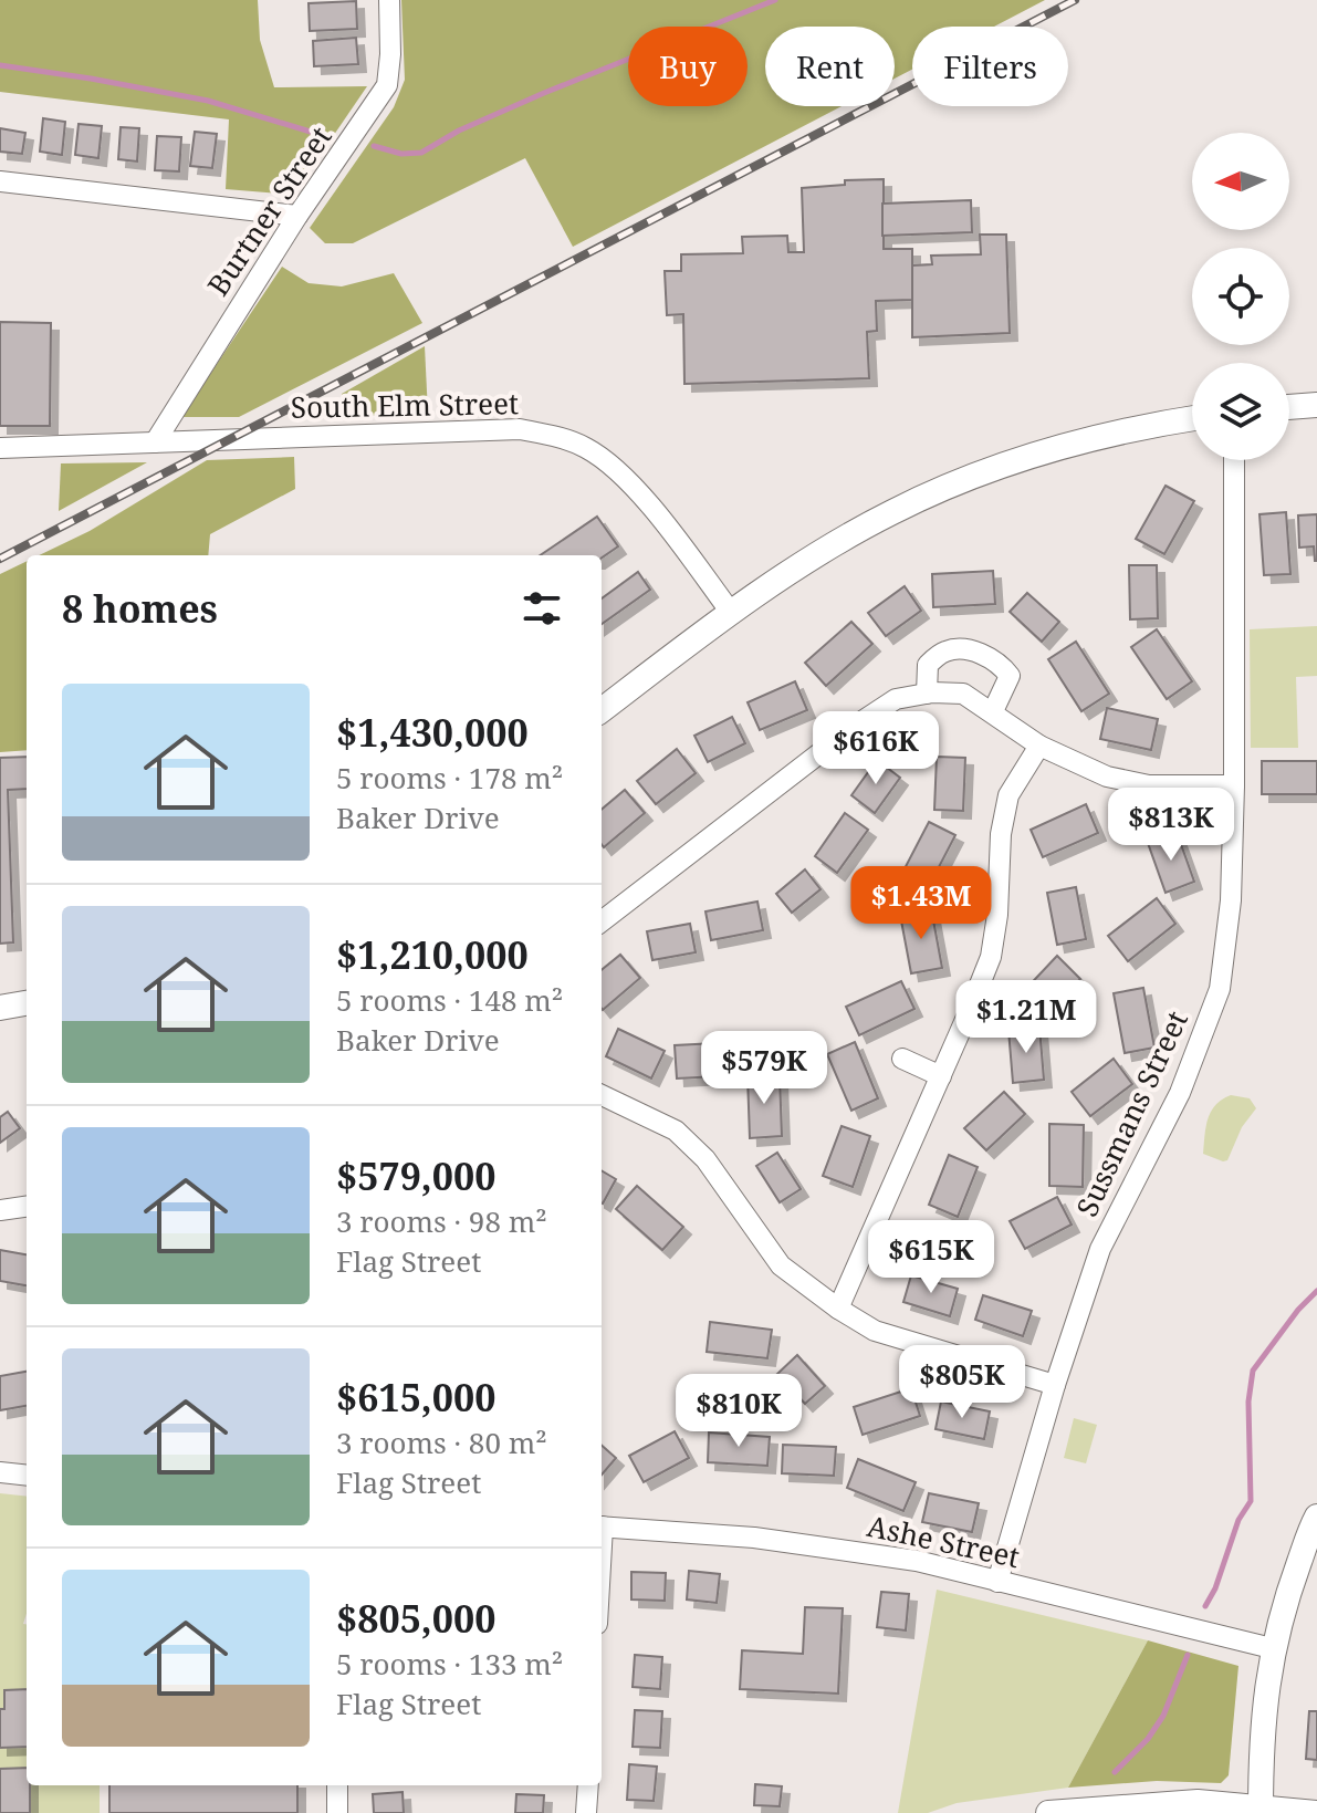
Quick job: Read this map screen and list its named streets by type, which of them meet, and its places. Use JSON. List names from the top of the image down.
{
  "streets": {
    "street": [
      "Burtner Street",
      "South Elm Street",
      "Sussmans Street",
      "Ashe Street"
    ]
  },
  "crossings": [
    ["Burtner Street", "South Elm Street"],
    ["Sussmans Street", "Ashe Street"]
  ],
  "north": "left",
  "page": {
    "chip": ["Buy", "Rent", "Filters"],
    "heading": "8 homes",
    "list": [
      {
        "name": "$1,430,000",
        "note": "5 rooms · 178 m² · Baker Drive"
      },
      {
        "name": "$1,210,000",
        "note": "5 rooms · 148 m² · Baker Drive"
      },
      {
        "name": "$579,000",
        "note": "3 rooms · 98 m² · Flag Street"
      },
      {
        "name": "$615,000",
        "note": "3 rooms · 80 m² · Flag Street"
      },
      {
        "name": "$805,000",
        "note": "5 rooms · 133 m² · Flag Street"
      }
    ],
    "price": [
      "$616K",
      "$813K",
      "$1.43M",
      "$1.21M",
      "$579K",
      "$615K",
      "$805K",
      "$810K"
    ]
  }
}
